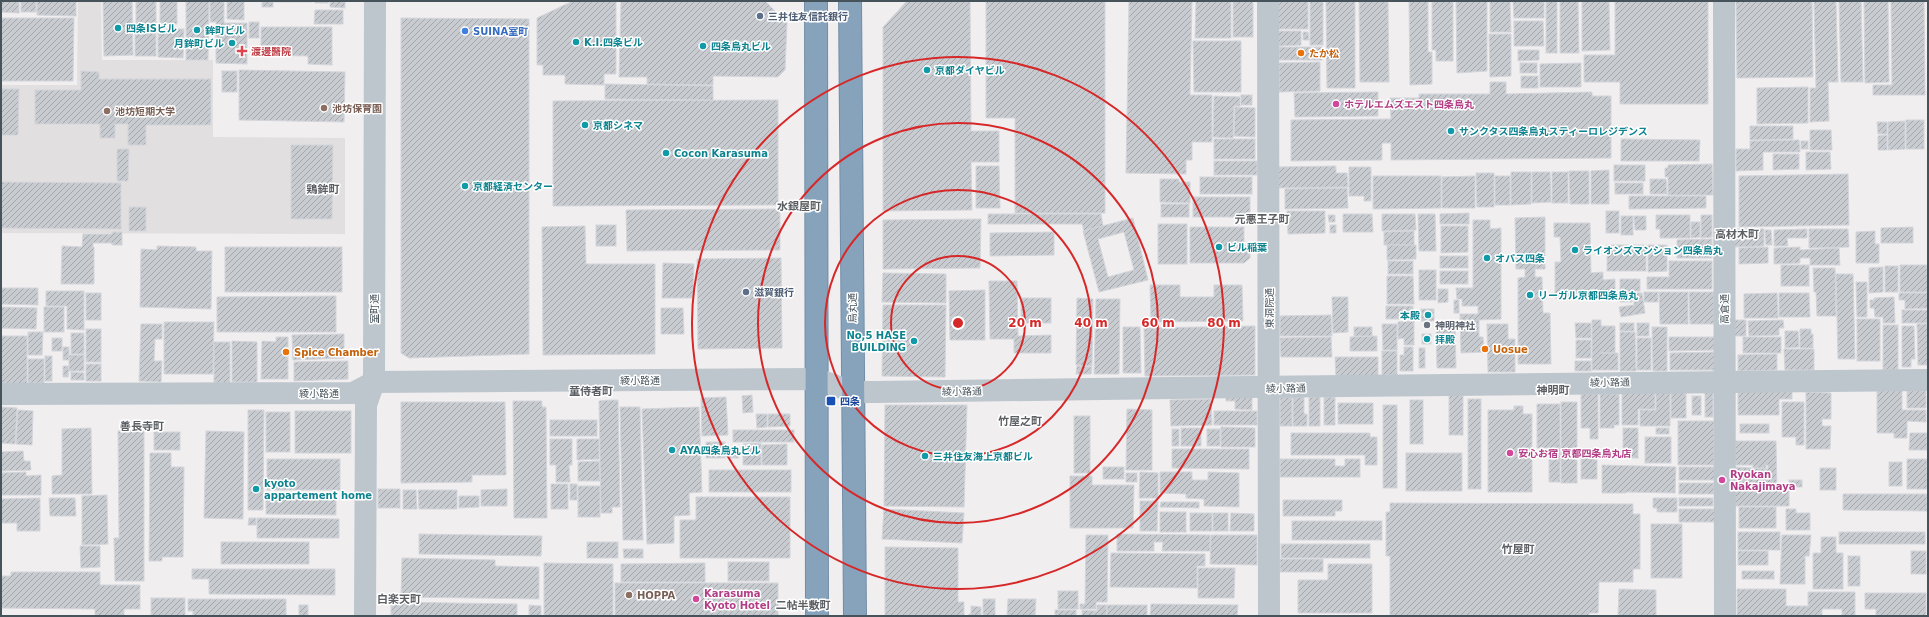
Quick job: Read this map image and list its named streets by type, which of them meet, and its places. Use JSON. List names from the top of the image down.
{
  "streets": {
    "highway": ["烏丸通"],
    "street": [
      "東洞院通",
      "室町通",
      "高倉通",
      "綾小路通"
    ]
  },
  "crossings": [
    ["烏丸通", "綾小路通"],
    ["東洞院通", "綾小路通"],
    ["室町通", "綾小路通"],
    ["高倉通", "綾小路通"]
  ],
  "districts": [
    "鶏鉾町",
    "水銀屋町",
    "元悪王子町",
    "高材木町",
    "神明町",
    "童侍者町",
    "竹屋之町",
    "善長寺町",
    "竹屋町",
    "白楽天町",
    "二帖半敷町"
  ],
  "places": {
    "other": [
      "三井住友信託銀行",
      "四条ISビル",
      "鉾町ビル",
      "SUINA室町",
      "K.I.四条ビル",
      "月鉾町ビル",
      "四条烏丸ビル",
      "たか松",
      "京都ダイヤビル",
      "ホテルエムズエスト四条烏丸",
      "池坊保育園",
      "池坊短期大学",
      "京都シネマ",
      "サンクタス四条烏丸スティーロレジデンス",
      "Cocon Karasuma",
      "京都経済センター",
      "ビル稲葉",
      "ライオンズマンション四条烏丸",
      "オパス四条",
      "滋賀銀行",
      "リーガル京都四条烏丸",
      "本殿",
      "神明神社",
      "拝殿",
      "No,5 HASE BUILDING",
      "Uosue",
      "Spice Chamber",
      "AYA四条烏丸ビル",
      "安心お宿 京都四条烏丸店",
      "三井住友海上京都ビル",
      "Ryokan Nakajimaya",
      "kyoto appartement home",
      "HOPPA",
      "Karasuma Kyoto Hotel"
    ],
    "health": ["渡邊醫院"],
    "transit": ["四条"]
  },
  "rings": [
    "20 m",
    "40 m",
    "60 m",
    "80 m"
  ]
}
